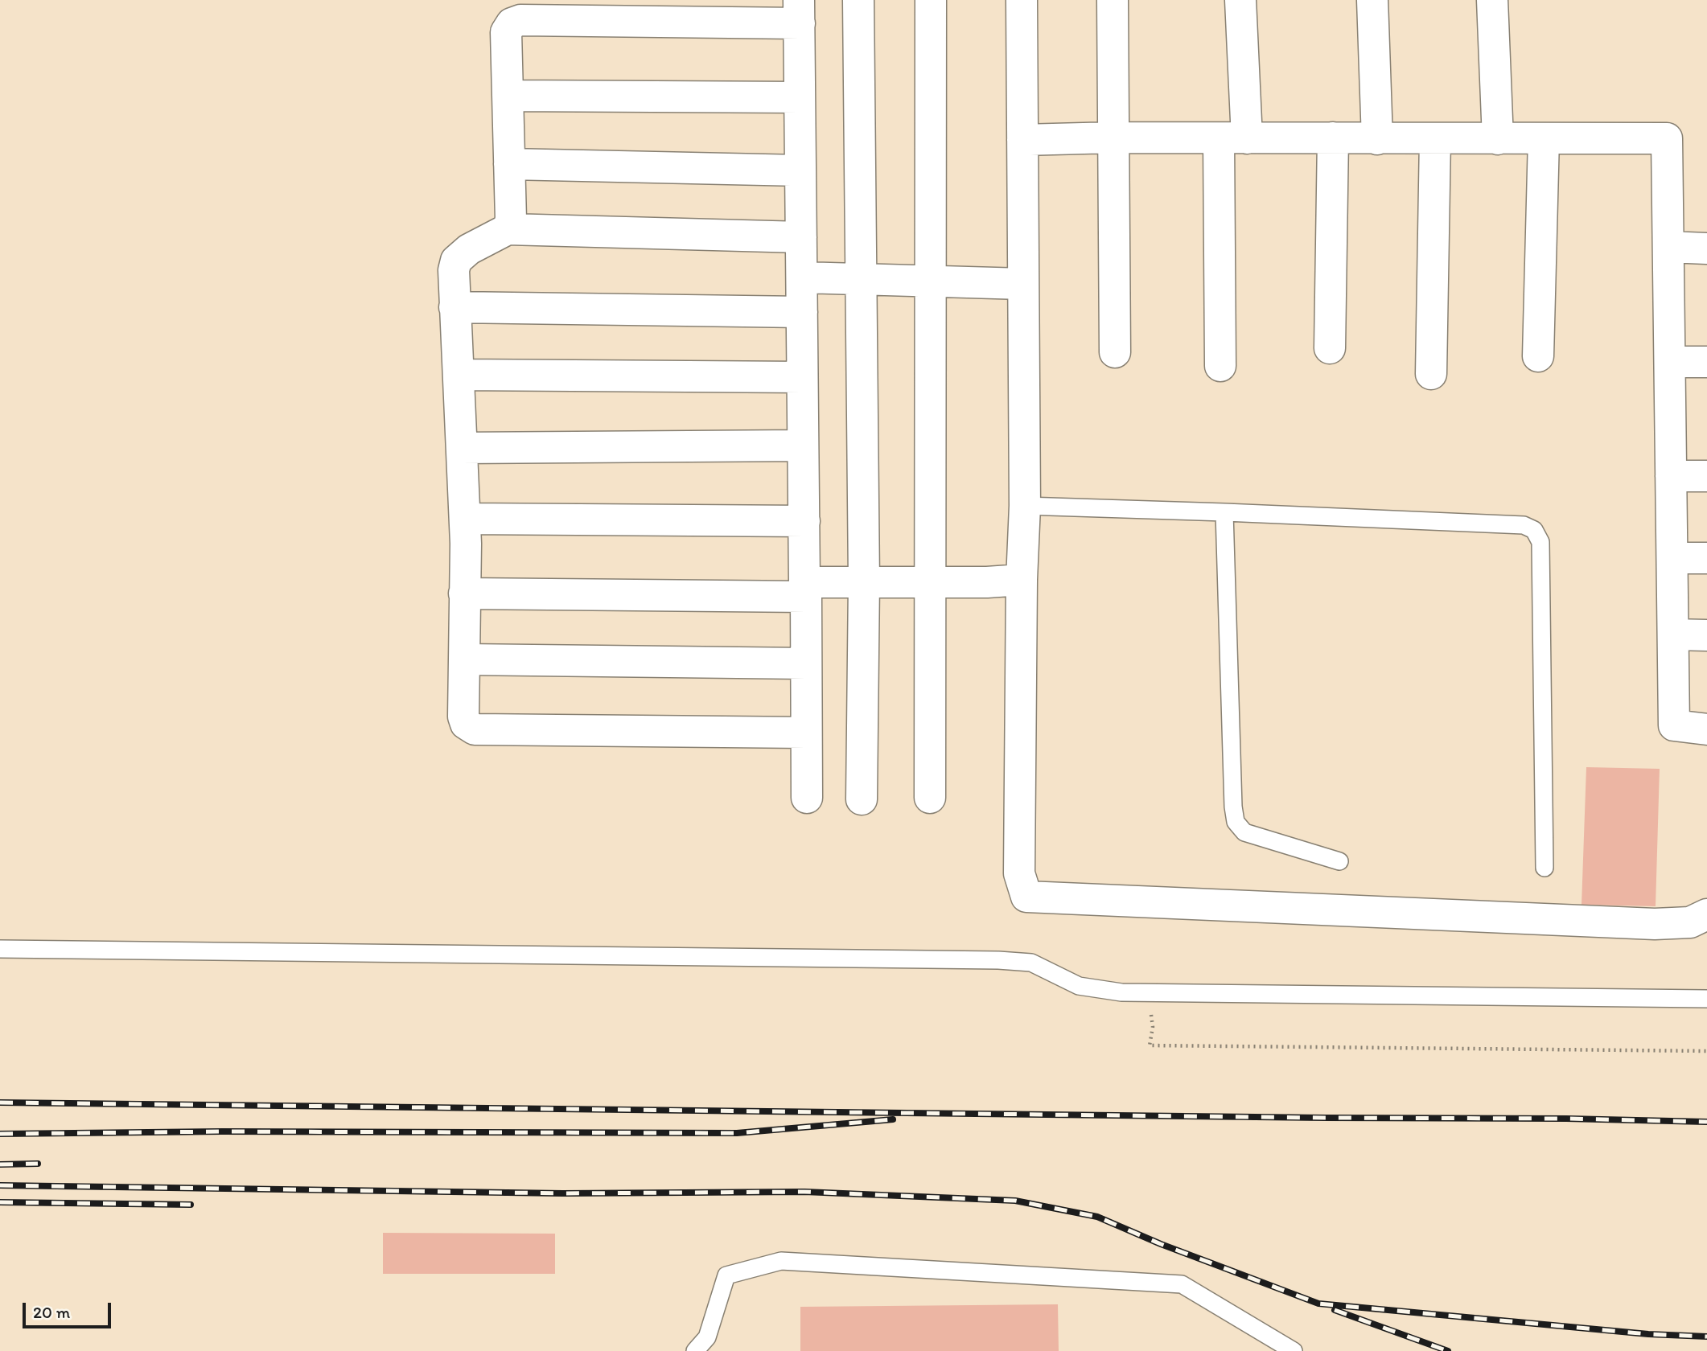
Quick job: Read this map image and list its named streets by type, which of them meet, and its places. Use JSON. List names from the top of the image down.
{
  "scale_bar": "20 m"
}
